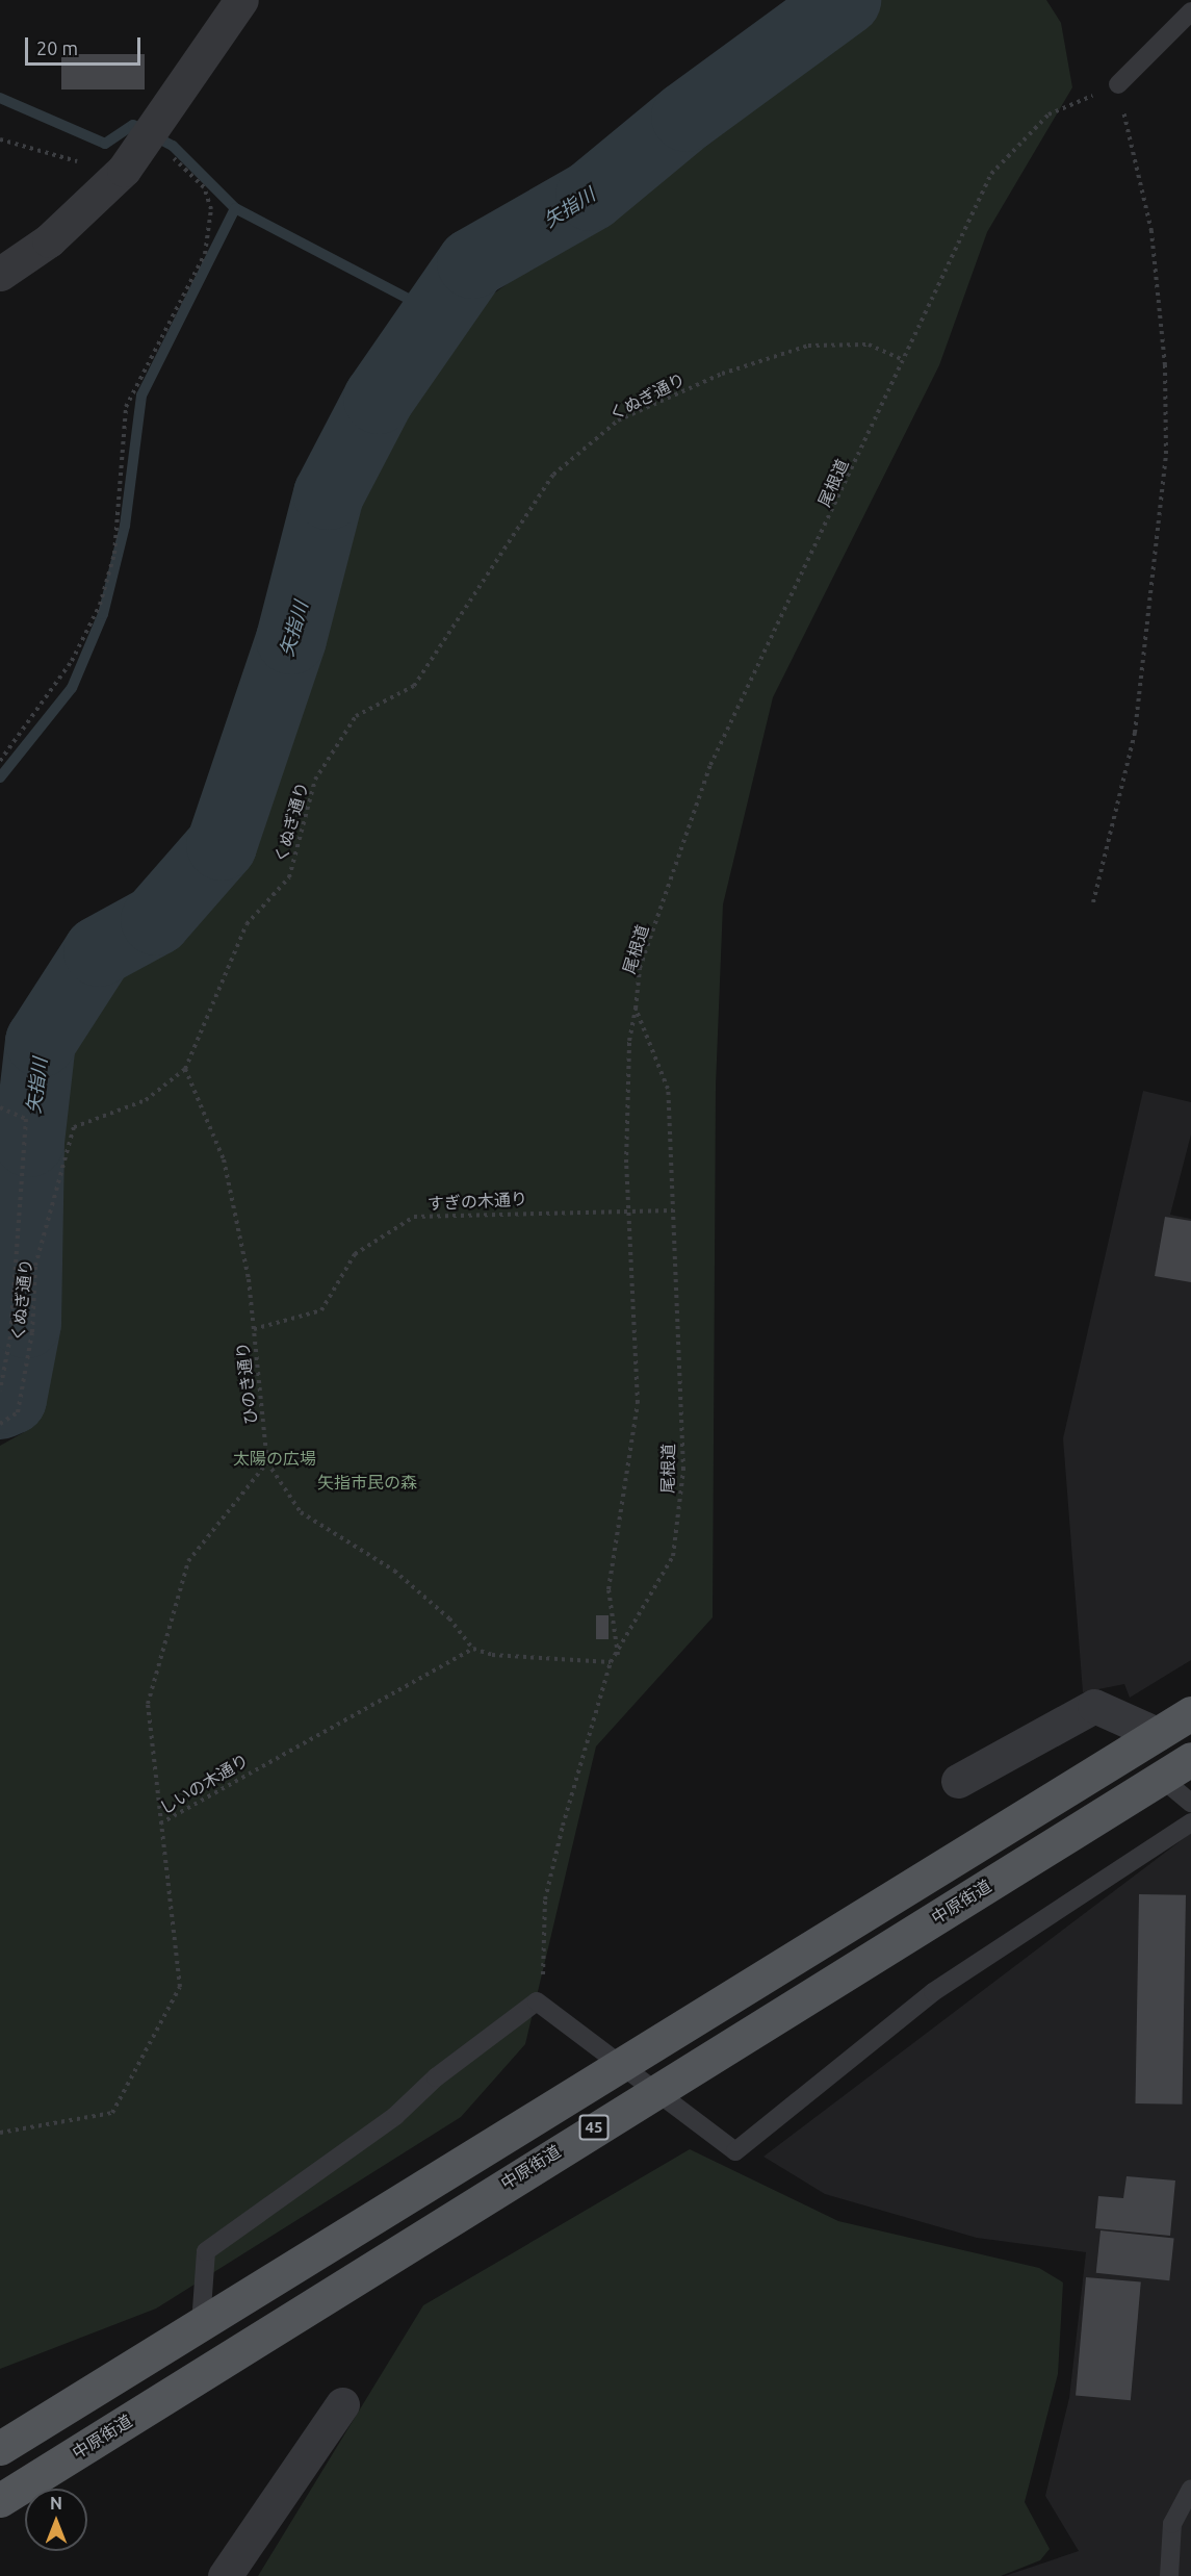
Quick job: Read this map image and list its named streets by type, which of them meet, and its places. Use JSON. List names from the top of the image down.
{
  "streets": {
    "main road": ["中原街道", "45"],
    "path": [
      "くぬぎ通り",
      "尾根道",
      "すぎの木通り",
      "ひのき通り",
      "しいの木通り"
    ]
  },
  "crossings": [
    ["くぬぎ通り", "尾根道"],
    ["くぬぎ通り", "ひのき通り"],
    ["尾根道", "すぎの木通り"],
    ["すぎの木通り", "ひのき通り"],
    ["ひのき通り", "しいの木通り"]
  ],
  "water": ["矢指川"],
  "parks": ["太陽の広場", "矢指市民の森"],
  "scale_bar": "20 m",
  "north": "top"
}
